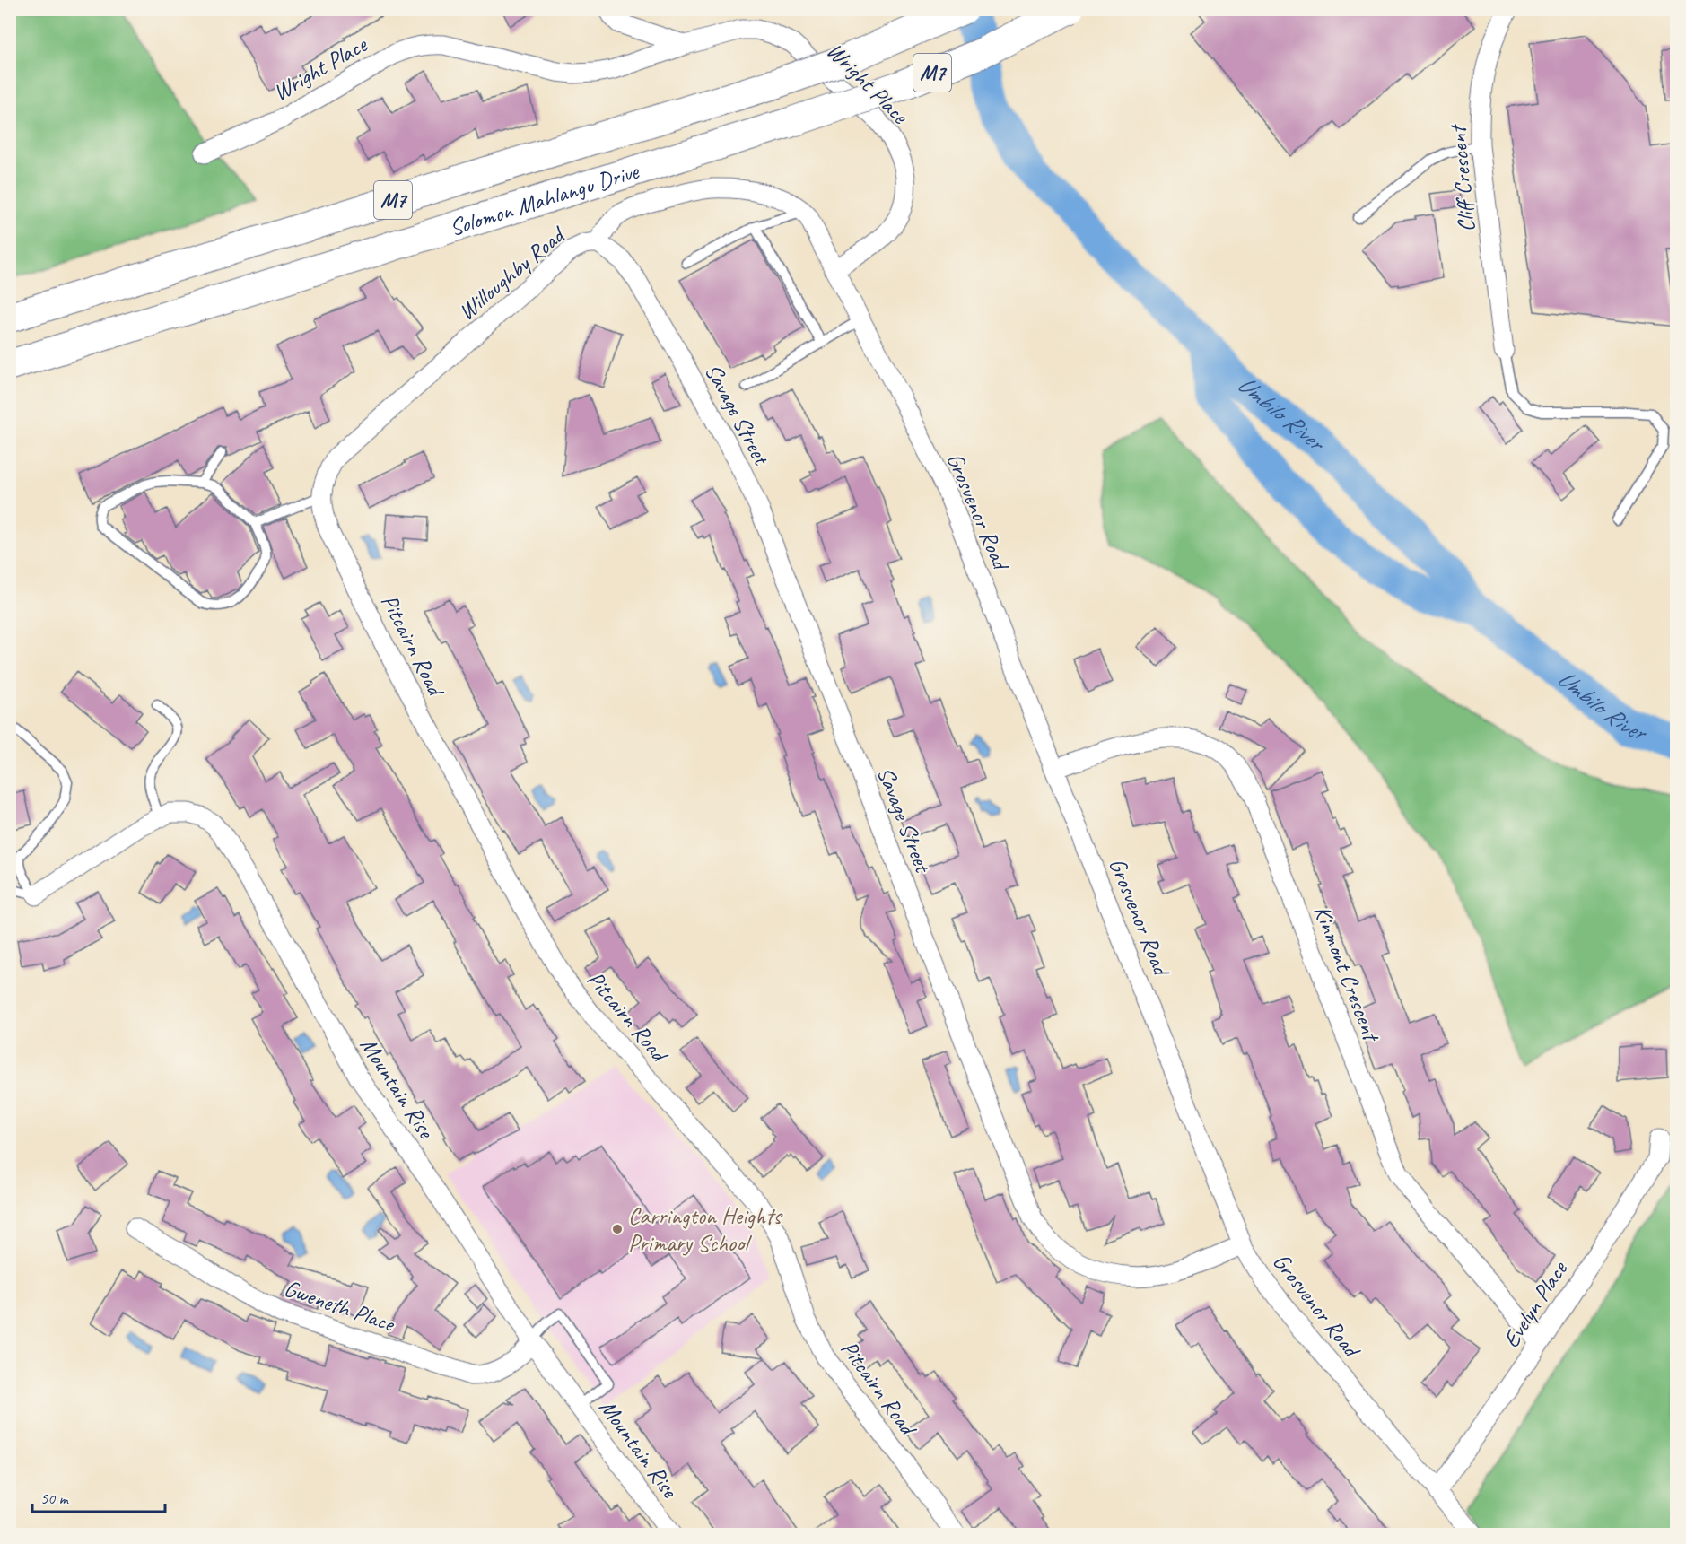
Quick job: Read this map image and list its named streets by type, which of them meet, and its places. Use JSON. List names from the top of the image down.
{
  "streets": {
    "highway": ["M7", "Solomon Mahlangu Drive"],
    "street": [
      "Wright Place",
      "Cliff Crescent",
      "Willoughby Road",
      "Savage Street",
      "Grosvenor Road",
      "Pitcairn Road",
      "Kinmont Crescent",
      "Mountain Rise",
      "Evelyn Place",
      "Gweneth Place"
    ]
  },
  "crossings": [
    ["Wright Place", "Grosvenor Road"],
    ["Willoughby Road", "Savage Street"],
    ["Willoughby Road", "Pitcairn Road"],
    ["Savage Street", "Grosvenor Road"],
    ["Grosvenor Road", "Kinmont Crescent"],
    ["Grosvenor Road", "Evelyn Place"],
    ["Kinmont Crescent", "Evelyn Place"],
    ["Mountain Rise", "Gweneth Place"]
  ],
  "water": ["Umbilo River"],
  "places": ["Carrington Heights Primary School"],
  "scale_bar": "50 m"
}
